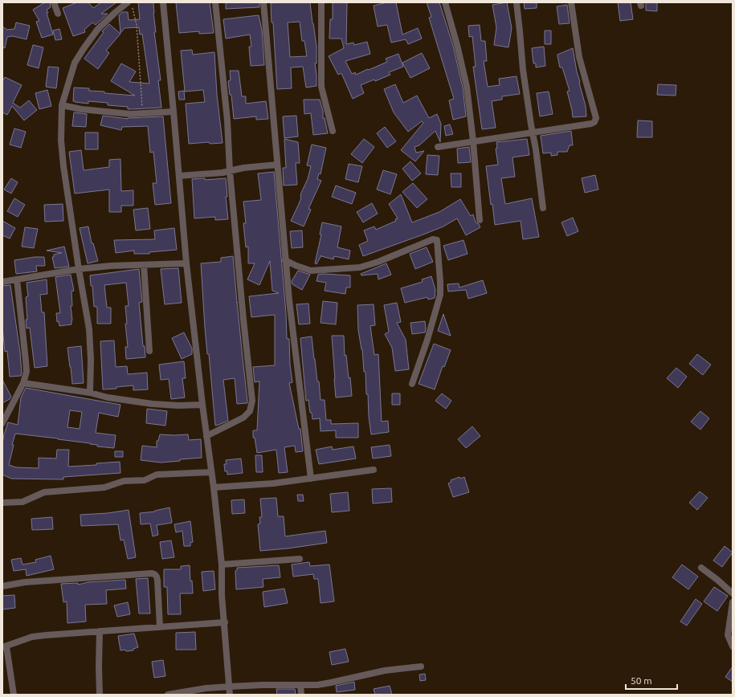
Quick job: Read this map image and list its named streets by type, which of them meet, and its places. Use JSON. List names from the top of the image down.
{
  "scale_bar": "50 m"
}
